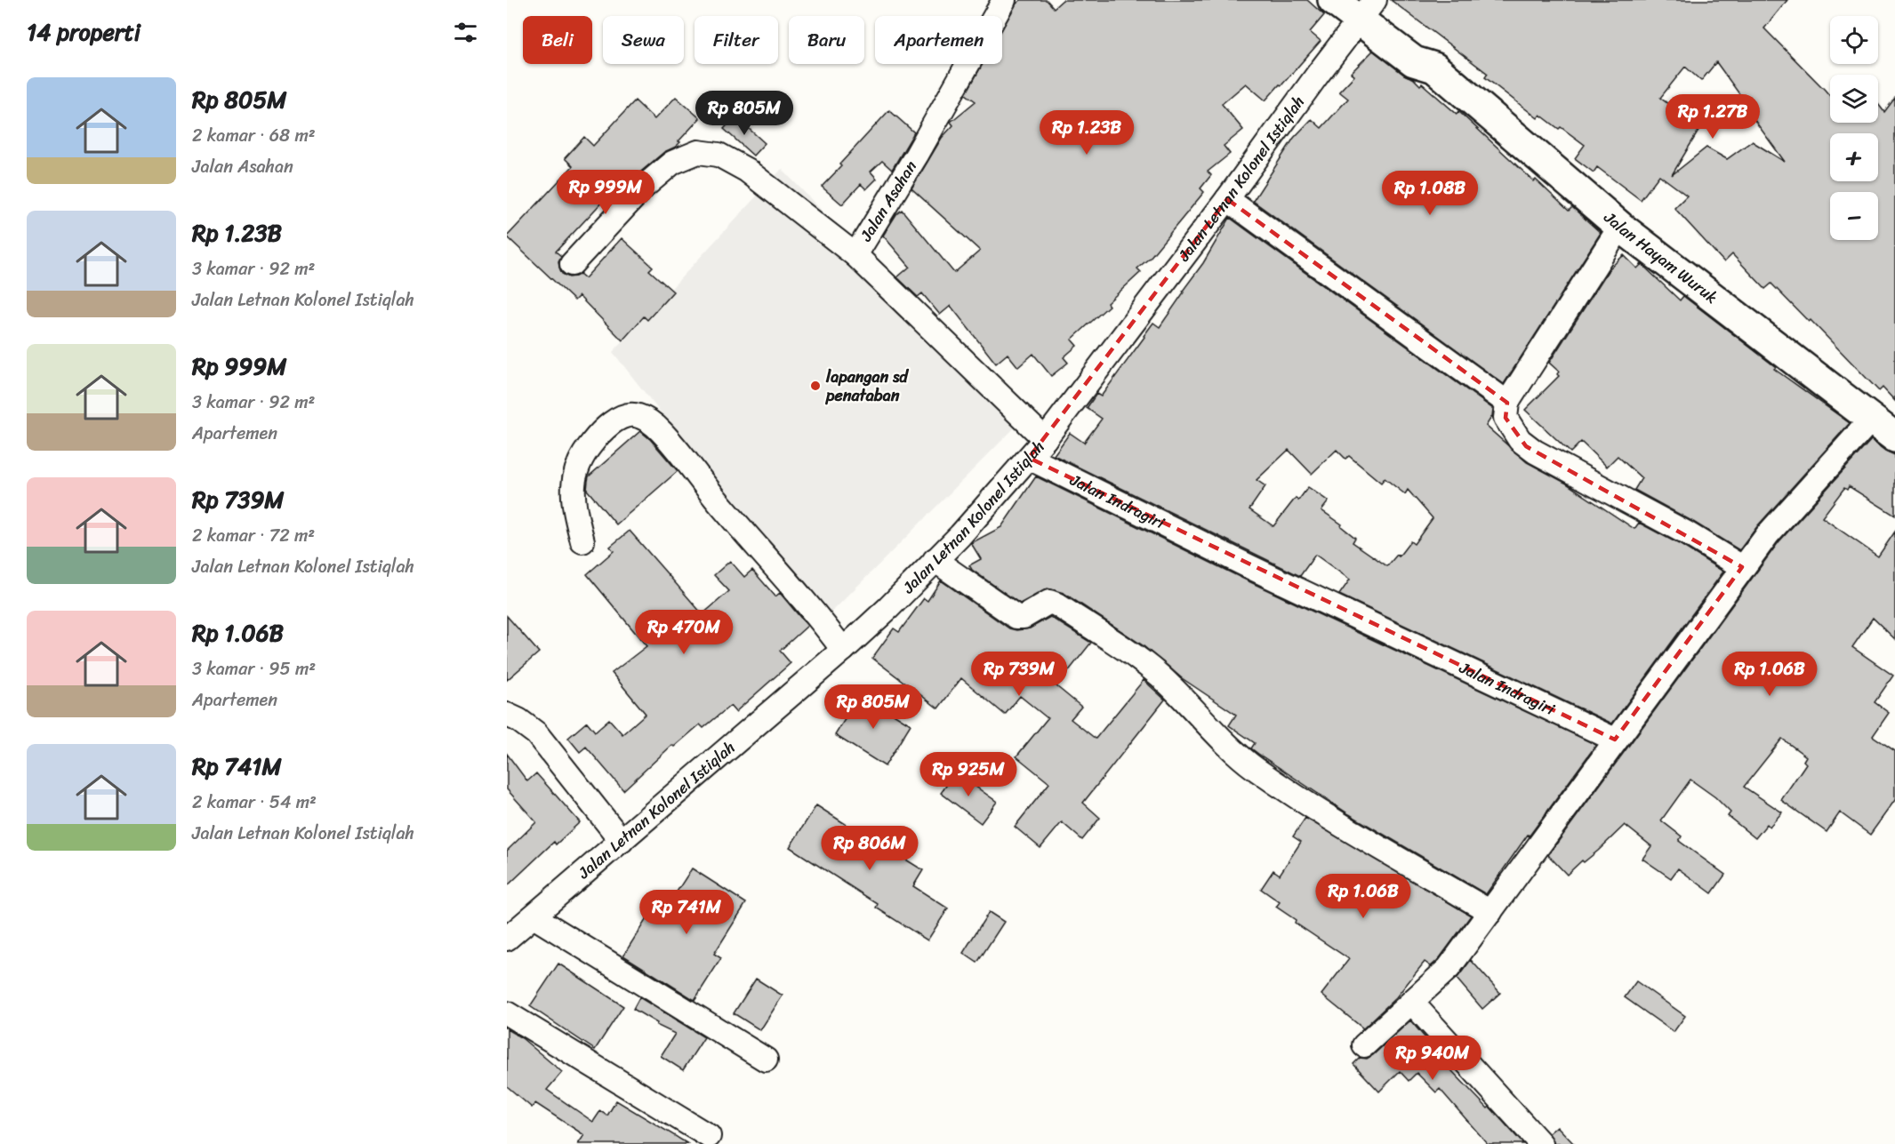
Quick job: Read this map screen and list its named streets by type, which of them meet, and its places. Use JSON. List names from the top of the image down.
{
  "streets": {
    "highway": ["Jalan Hayam Wuruk"],
    "street": ["Jalan Letnan Kolonel Istiqlah", "Jalan Asahan", "Jalan Indragiri"]
  },
  "crossings": [
    ["Jalan Letnan Kolonel Istiqlah", "Jalan Asahan"],
    ["Jalan Letnan Kolonel Istiqlah", "Jalan Hayam Wuruk"],
    ["Jalan Letnan Kolonel Istiqlah", "Jalan Indragiri"]
  ],
  "places": ["lapangan sd penataban"],
  "page": {
    "heading": "14 properti",
    "map_buttons": ["+", "−"],
    "chip": [
      "Beli",
      "Sewa",
      "Filter",
      "Baru",
      "Apartemen"
    ],
    "list": [
      {
        "name": "Rp 805M",
        "note": "2 kamar · 68 m² · Jalan Asahan"
      },
      {
        "name": "Rp 1.23B",
        "note": "3 kamar · 92 m² · Jalan Letnan Kolonel Istiqlah"
      },
      {
        "name": "Rp 999M",
        "note": "3 kamar · 92 m² · Apartemen"
      },
      {
        "name": "Rp 739M",
        "note": "2 kamar · 72 m² · Jalan Letnan Kolonel Istiqlah"
      },
      {
        "name": "Rp 1.06B",
        "note": "3 kamar · 95 m² · Apartemen"
      },
      {
        "name": "Rp 741M",
        "note": "2 kamar · 54 m² · Jalan Letnan Kolonel Istiqlah"
      }
    ],
    "price": [
      "Rp 805M",
      "Rp 1.27B",
      "Rp 1.23B",
      "Rp 999M",
      "Rp 1.08B",
      "Rp 470M",
      "Rp 739M",
      "Rp 1.06B",
      "Rp 805M",
      "Rp 925M",
      "Rp 806M",
      "Rp 1.06B",
      "Rp 741M",
      "Rp 940M"
    ]
  }
}
